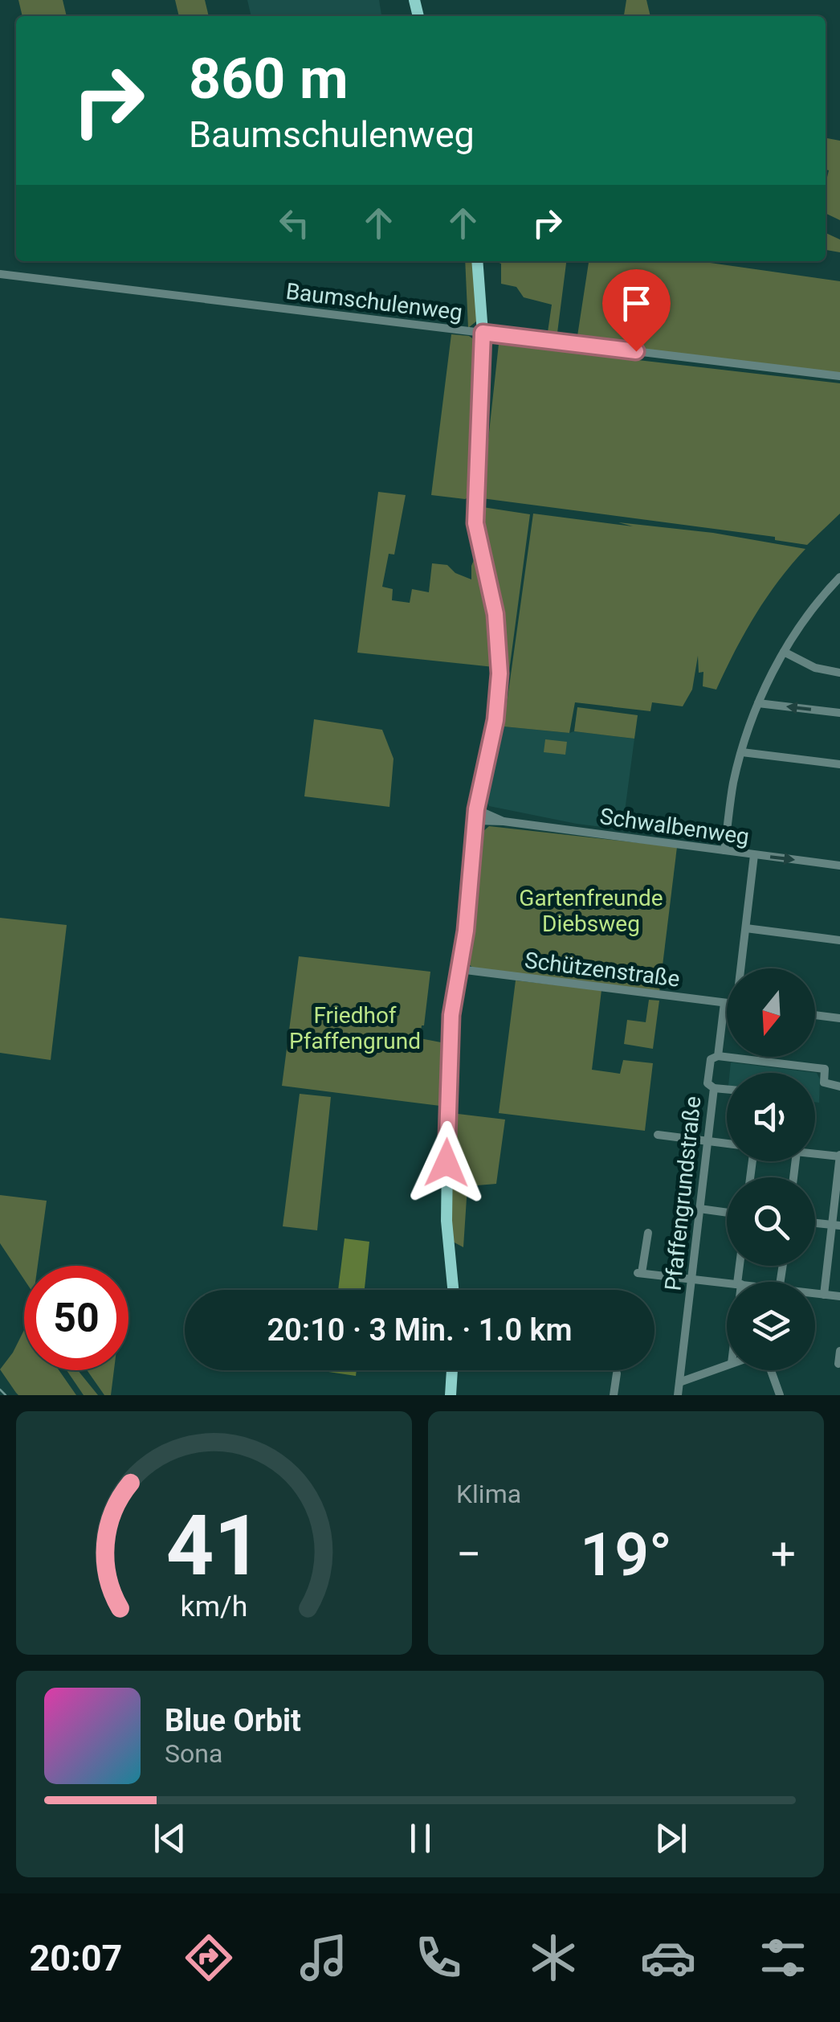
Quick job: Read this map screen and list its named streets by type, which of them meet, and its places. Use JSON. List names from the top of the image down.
{
  "streets": {
    "street": [
      "Baumschulenweg",
      "Schwalbenweg",
      "Schützenstraße",
      "Pfaffengrundstraße"
    ]
  },
  "crossings": [
    ["Schützenstraße", "Pfaffengrundstraße"]
  ],
  "parks": ["Gartenfreunde Diebsweg", "Friedhof Pfaffengrund"],
  "north": "bottom",
  "page": {
    "turn": ["860 m", "Baumschulenweg"],
    "limit": "50",
    "trip": "20:10 · 3 Min. · 1.0 km",
    "tile": "Klima",
    "heat": ["−", "19°", "+"],
    "song": ["Blue Orbit", "Sona"],
    "tabs": "20:07",
    "gauge": ["41", "km/h"]
  }
}
